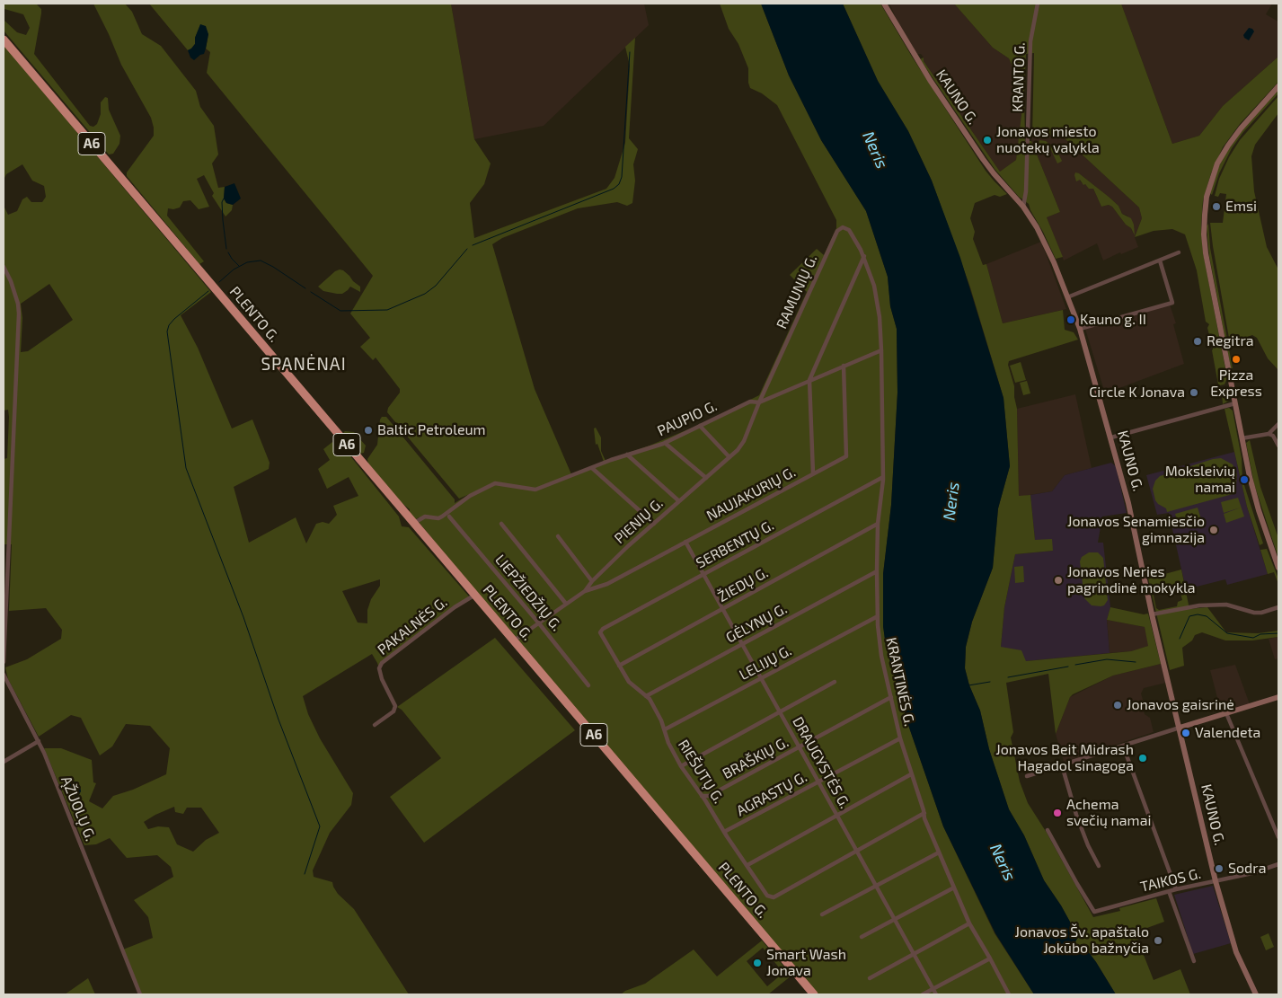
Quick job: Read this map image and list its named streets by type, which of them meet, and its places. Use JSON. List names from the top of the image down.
{
  "streets": {
    "highway": ["A6", "PLENTO G."],
    "main road": ["KAUNO G."],
    "street": [
      "KRANTO G.",
      "RAMUNIŲ G.",
      "PAUPIO G.",
      "NAUJAKURIŲ G.",
      "PIENIŲ G.",
      "SERBENTŲ G.",
      "ŽIEDŲ G.",
      "LIEPŽIEDŽIŲ G.",
      "GĖLYNŲ G.",
      "PAKALNĖS G.",
      "LELIJŲ G.",
      "KRANTINĖS G.",
      "BRAŠKIŲ G.",
      "DRAUGYSTĖS G.",
      "RIEŠUTŲ G.",
      "AGRASTŲ G.",
      "ĄŽUOLŲ G.",
      "TAIKOS G."
    ]
  },
  "crossings": [
    ["KRANTO G.", "KAUNO G."],
    ["KAUNO G.", "TAIKOS G."],
    ["RAMUNIŲ G.", "PAUPIO G."],
    ["RAMUNIŲ G.", "PIENIŲ G."],
    ["PLENTO G.", "PAUPIO G."],
    ["PLENTO G.", "PIENIŲ G."],
    ["PLENTO G.", "PAKALNĖS G."],
    ["PAUPIO G.", "NAUJAKURIŲ G."],
    ["PAUPIO G.", "PIENIŲ G."],
    ["PAUPIO G.", "KRANTINĖS G."],
    ["NAUJAKURIŲ G.", "PIENIŲ G."],
    ["NAUJAKURIŲ G.", "DRAUGYSTĖS G."],
    ["PIENIŲ G.", "LIEPŽIEDŽIŲ G."],
    ["SERBENTŲ G.", "KRANTINĖS G."],
    ["SERBENTŲ G.", "DRAUGYSTĖS G."],
    ["SERBENTŲ G.", "RIEŠUTŲ G."],
    ["ŽIEDŲ G.", "KRANTINĖS G."],
    ["ŽIEDŲ G.", "DRAUGYSTĖS G."],
    ["ŽIEDŲ G.", "RIEŠUTŲ G."],
    ["GĖLYNŲ G.", "KRANTINĖS G."],
    ["GĖLYNŲ G.", "DRAUGYSTĖS G."],
    ["GĖLYNŲ G.", "RIEŠUTŲ G."],
    ["LELIJŲ G.", "KRANTINĖS G."],
    ["LELIJŲ G.", "DRAUGYSTĖS G."],
    ["LELIJŲ G.", "RIEŠUTŲ G."],
    ["KRANTINĖS G.", "BRAŠKIŲ G."],
    ["KRANTINĖS G.", "AGRASTŲ G."],
    ["BRAŠKIŲ G.", "DRAUGYSTĖS G."],
    ["BRAŠKIŲ G.", "RIEŠUTŲ G."],
    ["DRAUGYSTĖS G.", "RIEŠUTŲ G."],
    ["DRAUGYSTĖS G.", "AGRASTŲ G."],
    ["RIEŠUTŲ G.", "AGRASTŲ G."]
  ],
  "districts": ["SPANĖNAI"],
  "water": ["Neris"],
  "places": [
    "Jonavos miesto nuotekų valykla",
    "Emsi",
    "Kauno g. II",
    "Regitra",
    "Pizza Express",
    "Circle K Jonava",
    "Baltic Petroleum",
    "Moksleivių namai",
    "Jonavos Senamiesčio gimnazija",
    "Jonavos Neries pagrindinė mokykla",
    "Jonavos gaisrinė",
    "Valendeta",
    "Jonavos Beit Midrash Hagadol sinagoga",
    "Achema svečių namai",
    "Sodra",
    "Jonavos Šv. apaštalo Jokūbo bažnyčia",
    "Smart Wash Jonava"
  ]
}
